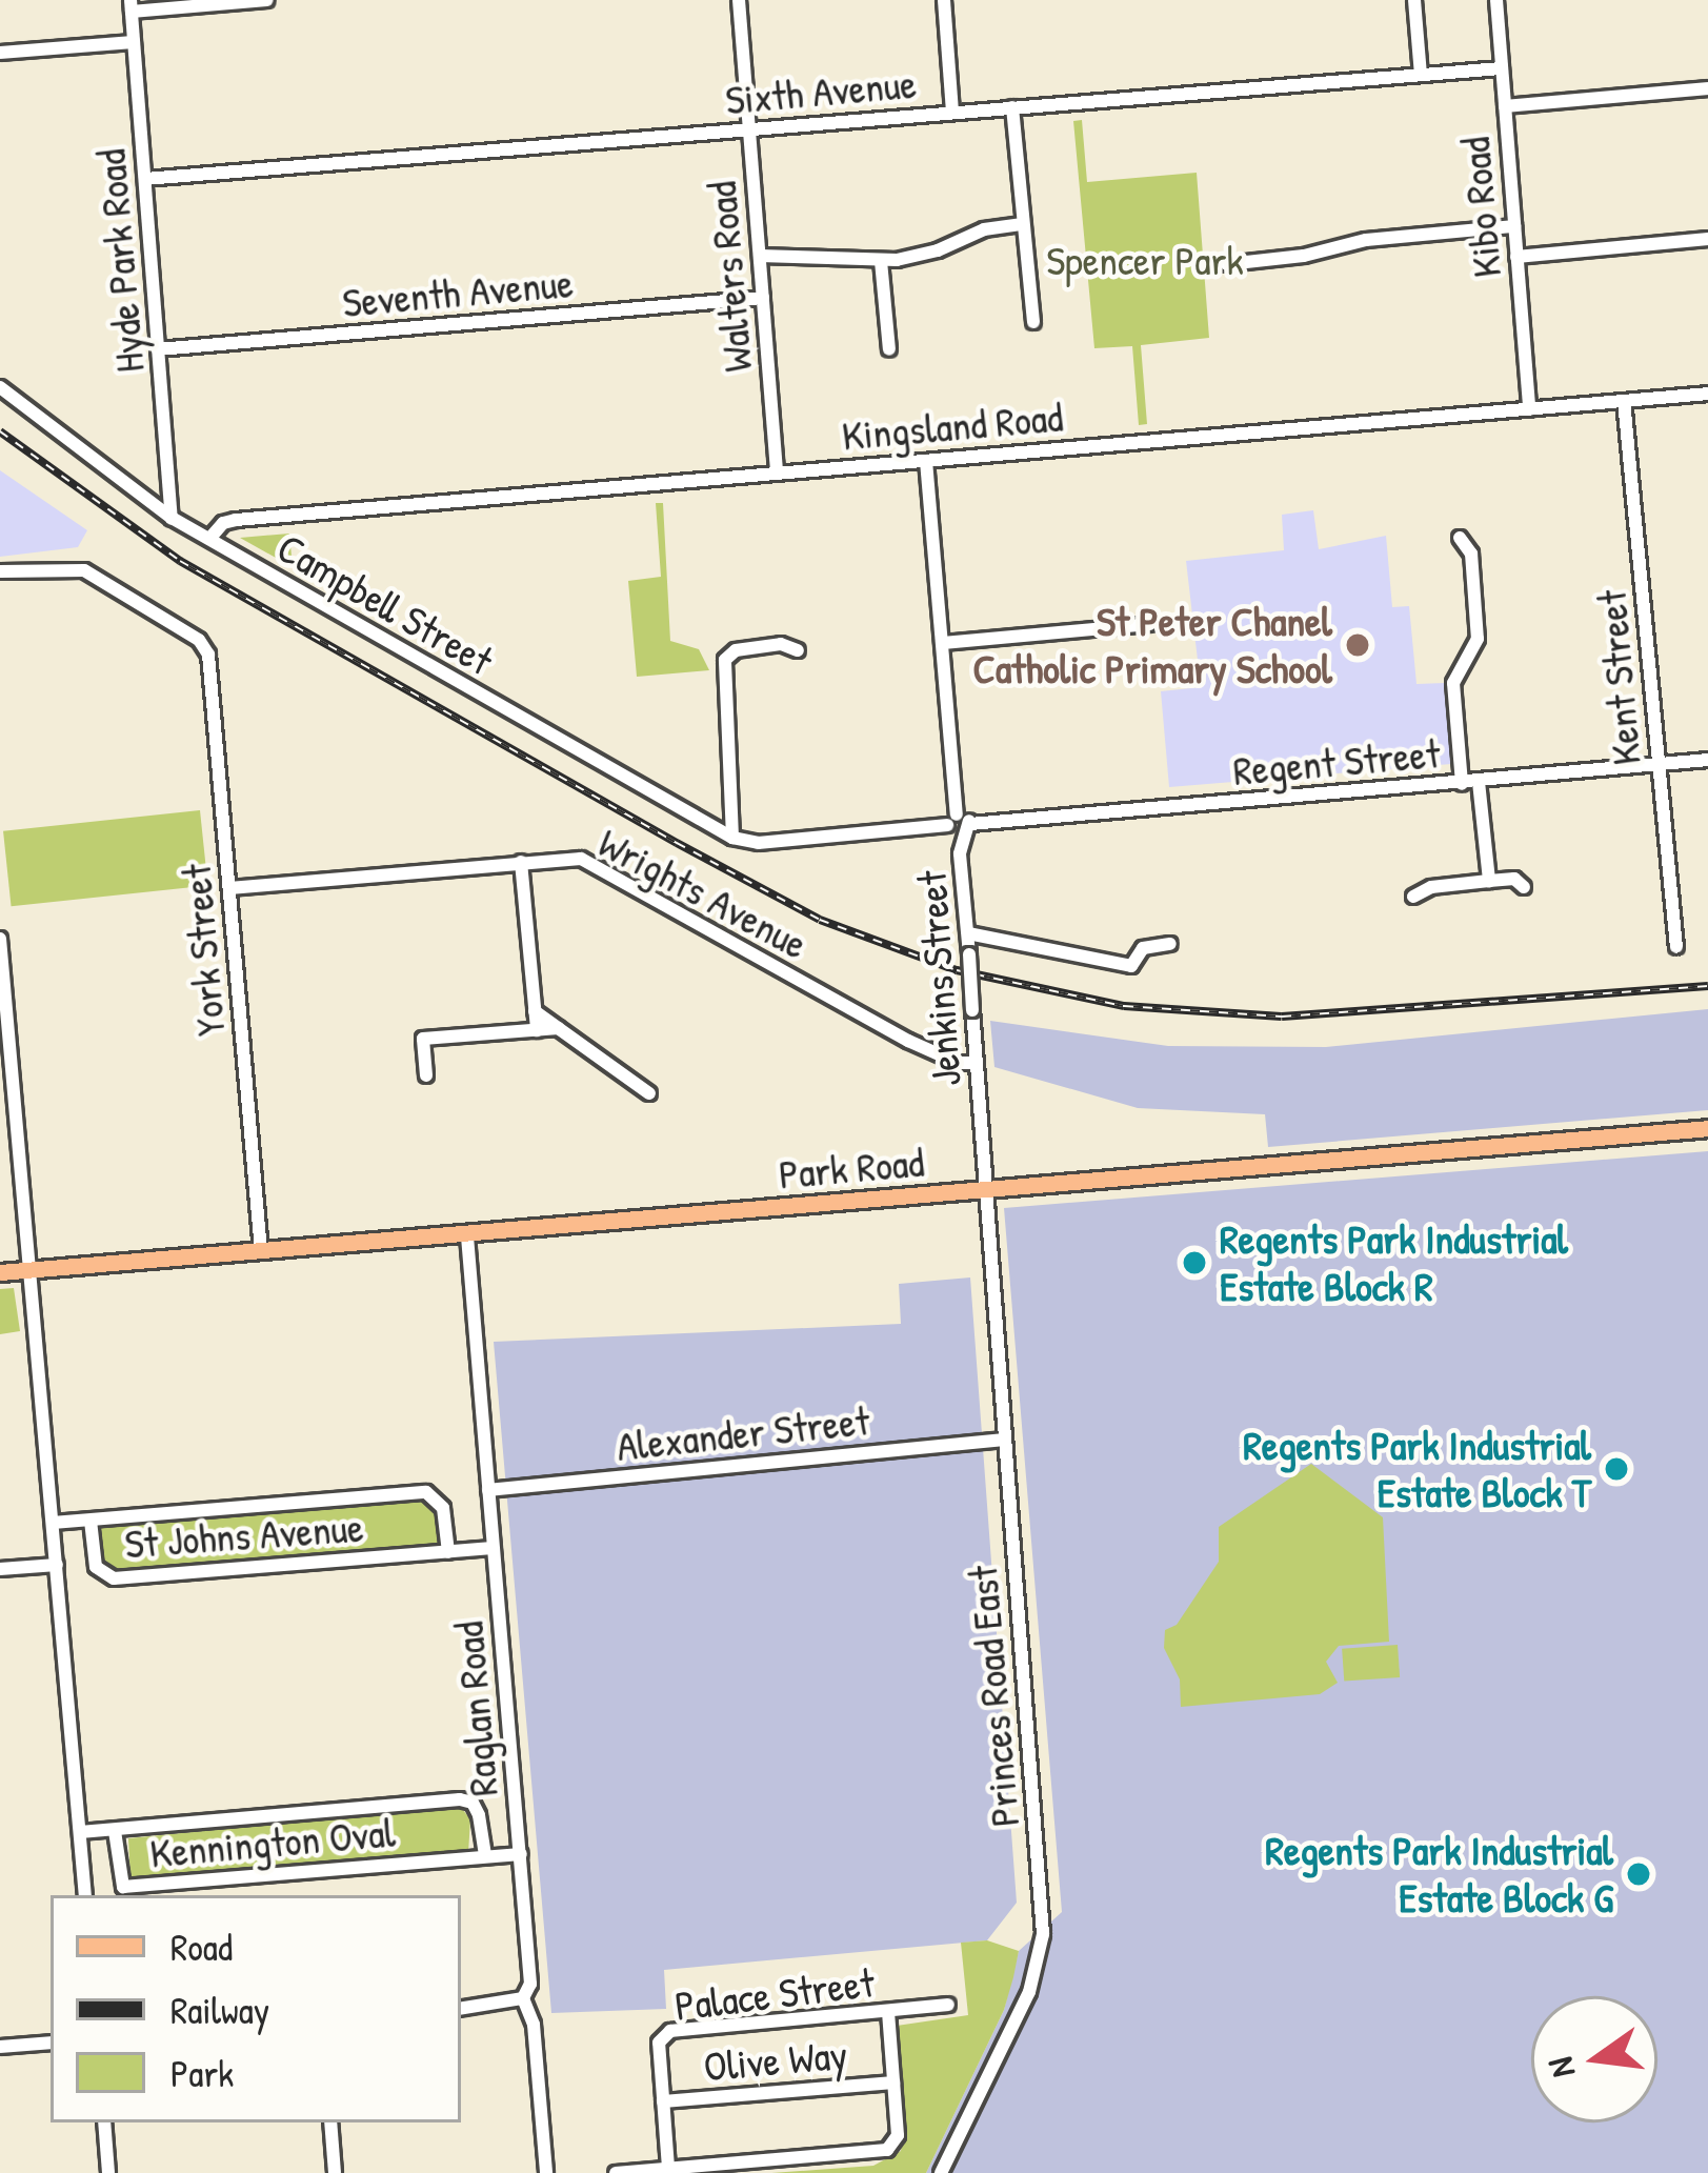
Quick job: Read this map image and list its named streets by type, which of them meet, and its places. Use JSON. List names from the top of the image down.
{
  "streets": {
    "main road": ["Park Road"],
    "street": [
      "Sixth Avenue",
      "Kibo Road",
      "Hyde Park Road",
      "Walters Road",
      "Seventh Avenue",
      "Kingsland Road",
      "Campbell Street",
      "Kent Street",
      "Regent Street",
      "Wrights Avenue",
      "York Street",
      "Jenkins Street",
      "Alexander Street",
      "St Johns Avenue",
      "Princes Road East",
      "Raglan Road",
      "Kennington Oval",
      "Palace Street",
      "Olive Way"
    ]
  },
  "crossings": [
    ["Sixth Avenue", "Kibo Road"],
    ["Sixth Avenue", "Hyde Park Road"],
    ["Sixth Avenue", "Walters Road"],
    ["Kibo Road", "Kingsland Road"],
    ["Hyde Park Road", "Seventh Avenue"],
    ["Hyde Park Road", "Campbell Street"],
    ["Walters Road", "Seventh Avenue"],
    ["Walters Road", "Kingsland Road"],
    ["Kingsland Road", "Campbell Street"],
    ["Kingsland Road", "Kent Street"],
    ["Kingsland Road", "Jenkins Street"],
    ["Campbell Street", "Jenkins Street"],
    ["Kent Street", "Regent Street"],
    ["Regent Street", "Jenkins Street"],
    ["Wrights Avenue", "York Street"],
    ["Wrights Avenue", "Jenkins Street"],
    ["York Street", "Park Road"],
    ["Jenkins Street", "Park Road"],
    ["Jenkins Street", "Princes Road East"],
    ["Park Road", "Princes Road East"],
    ["Park Road", "Raglan Road"],
    ["Alexander Street", "Princes Road East"],
    ["Alexander Street", "Raglan Road"],
    ["St Johns Avenue", "Raglan Road"],
    ["Raglan Road", "Kennington Oval"],
    ["Palace Street", "Olive Way"]
  ],
  "parks": ["Spencer Park"],
  "places": [
    "St Peter Chanel Catholic Primary School",
    "Regents Park Industrial Estate Block R",
    "Regents Park Industrial Estate Block T",
    "Regents Park Industrial Estate Block G"
  ],
  "legend": ["Road", "Railway", "Park"],
  "north": "left"
}
